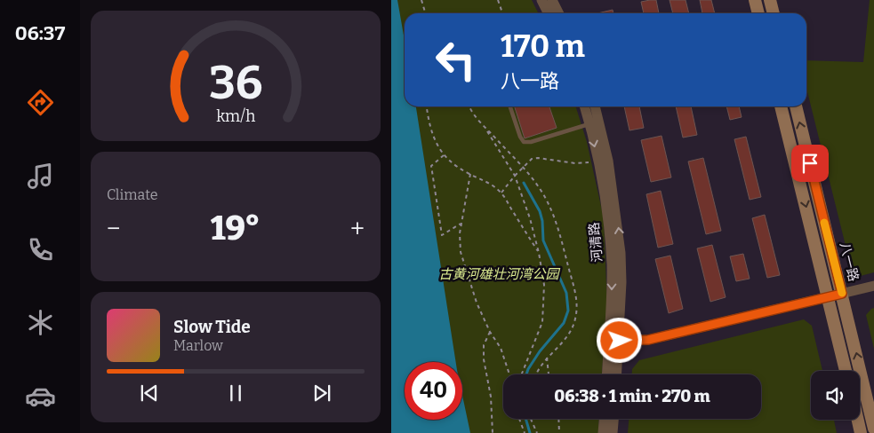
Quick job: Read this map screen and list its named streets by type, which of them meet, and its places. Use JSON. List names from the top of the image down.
{
  "streets": {
    "main road": ["八一路"],
    "street": ["河清路"]
  },
  "parks": ["古黄河雄壮河湾公园"],
  "page": {
    "tabs": "06:37",
    "turn": ["170 m", "八一路"],
    "tile": "Climate",
    "heat": ["−", "19°", "+"],
    "song": ["Slow Tide", "Marlow"],
    "limit": "40",
    "trip": "06:38 · 1 min · 270 m",
    "gauge": ["36", "km/h"]
  }
}
